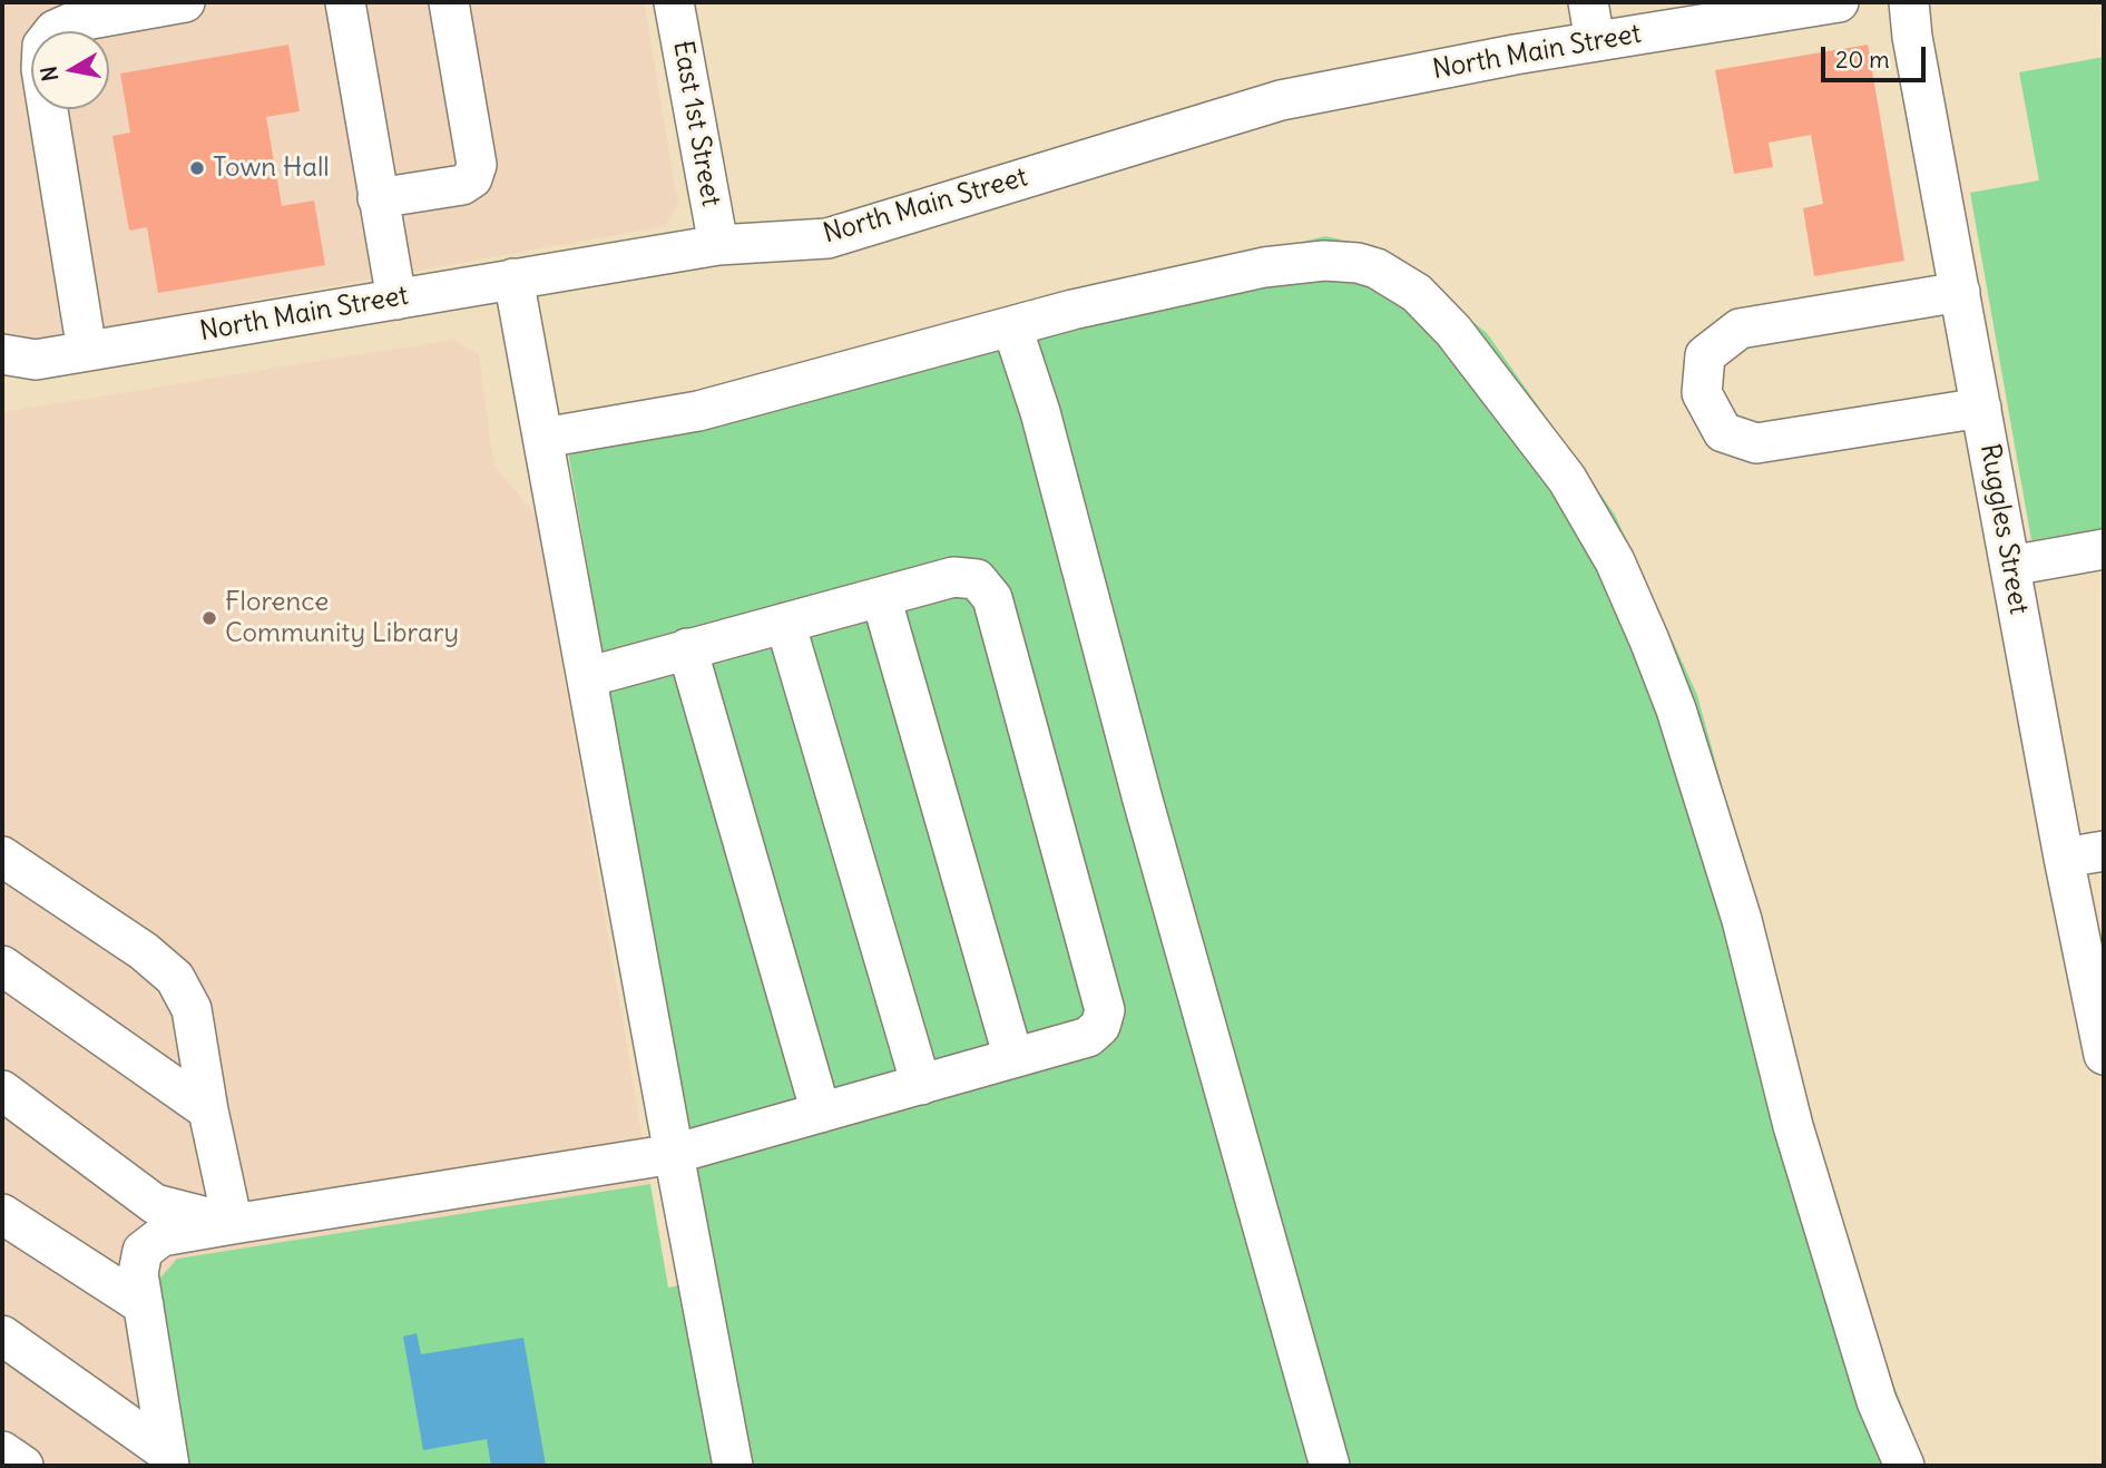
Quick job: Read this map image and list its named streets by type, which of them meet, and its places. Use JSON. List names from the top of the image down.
{
  "streets": {
    "street": ["North Main Street", "East 1st Street", "Ruggles Street"]
  },
  "crossings": [
    ["North Main Street", "East 1st Street"]
  ],
  "places": ["Town Hall", "Florence Community Library"],
  "scale_bar": "20 m",
  "north": "left"
}
